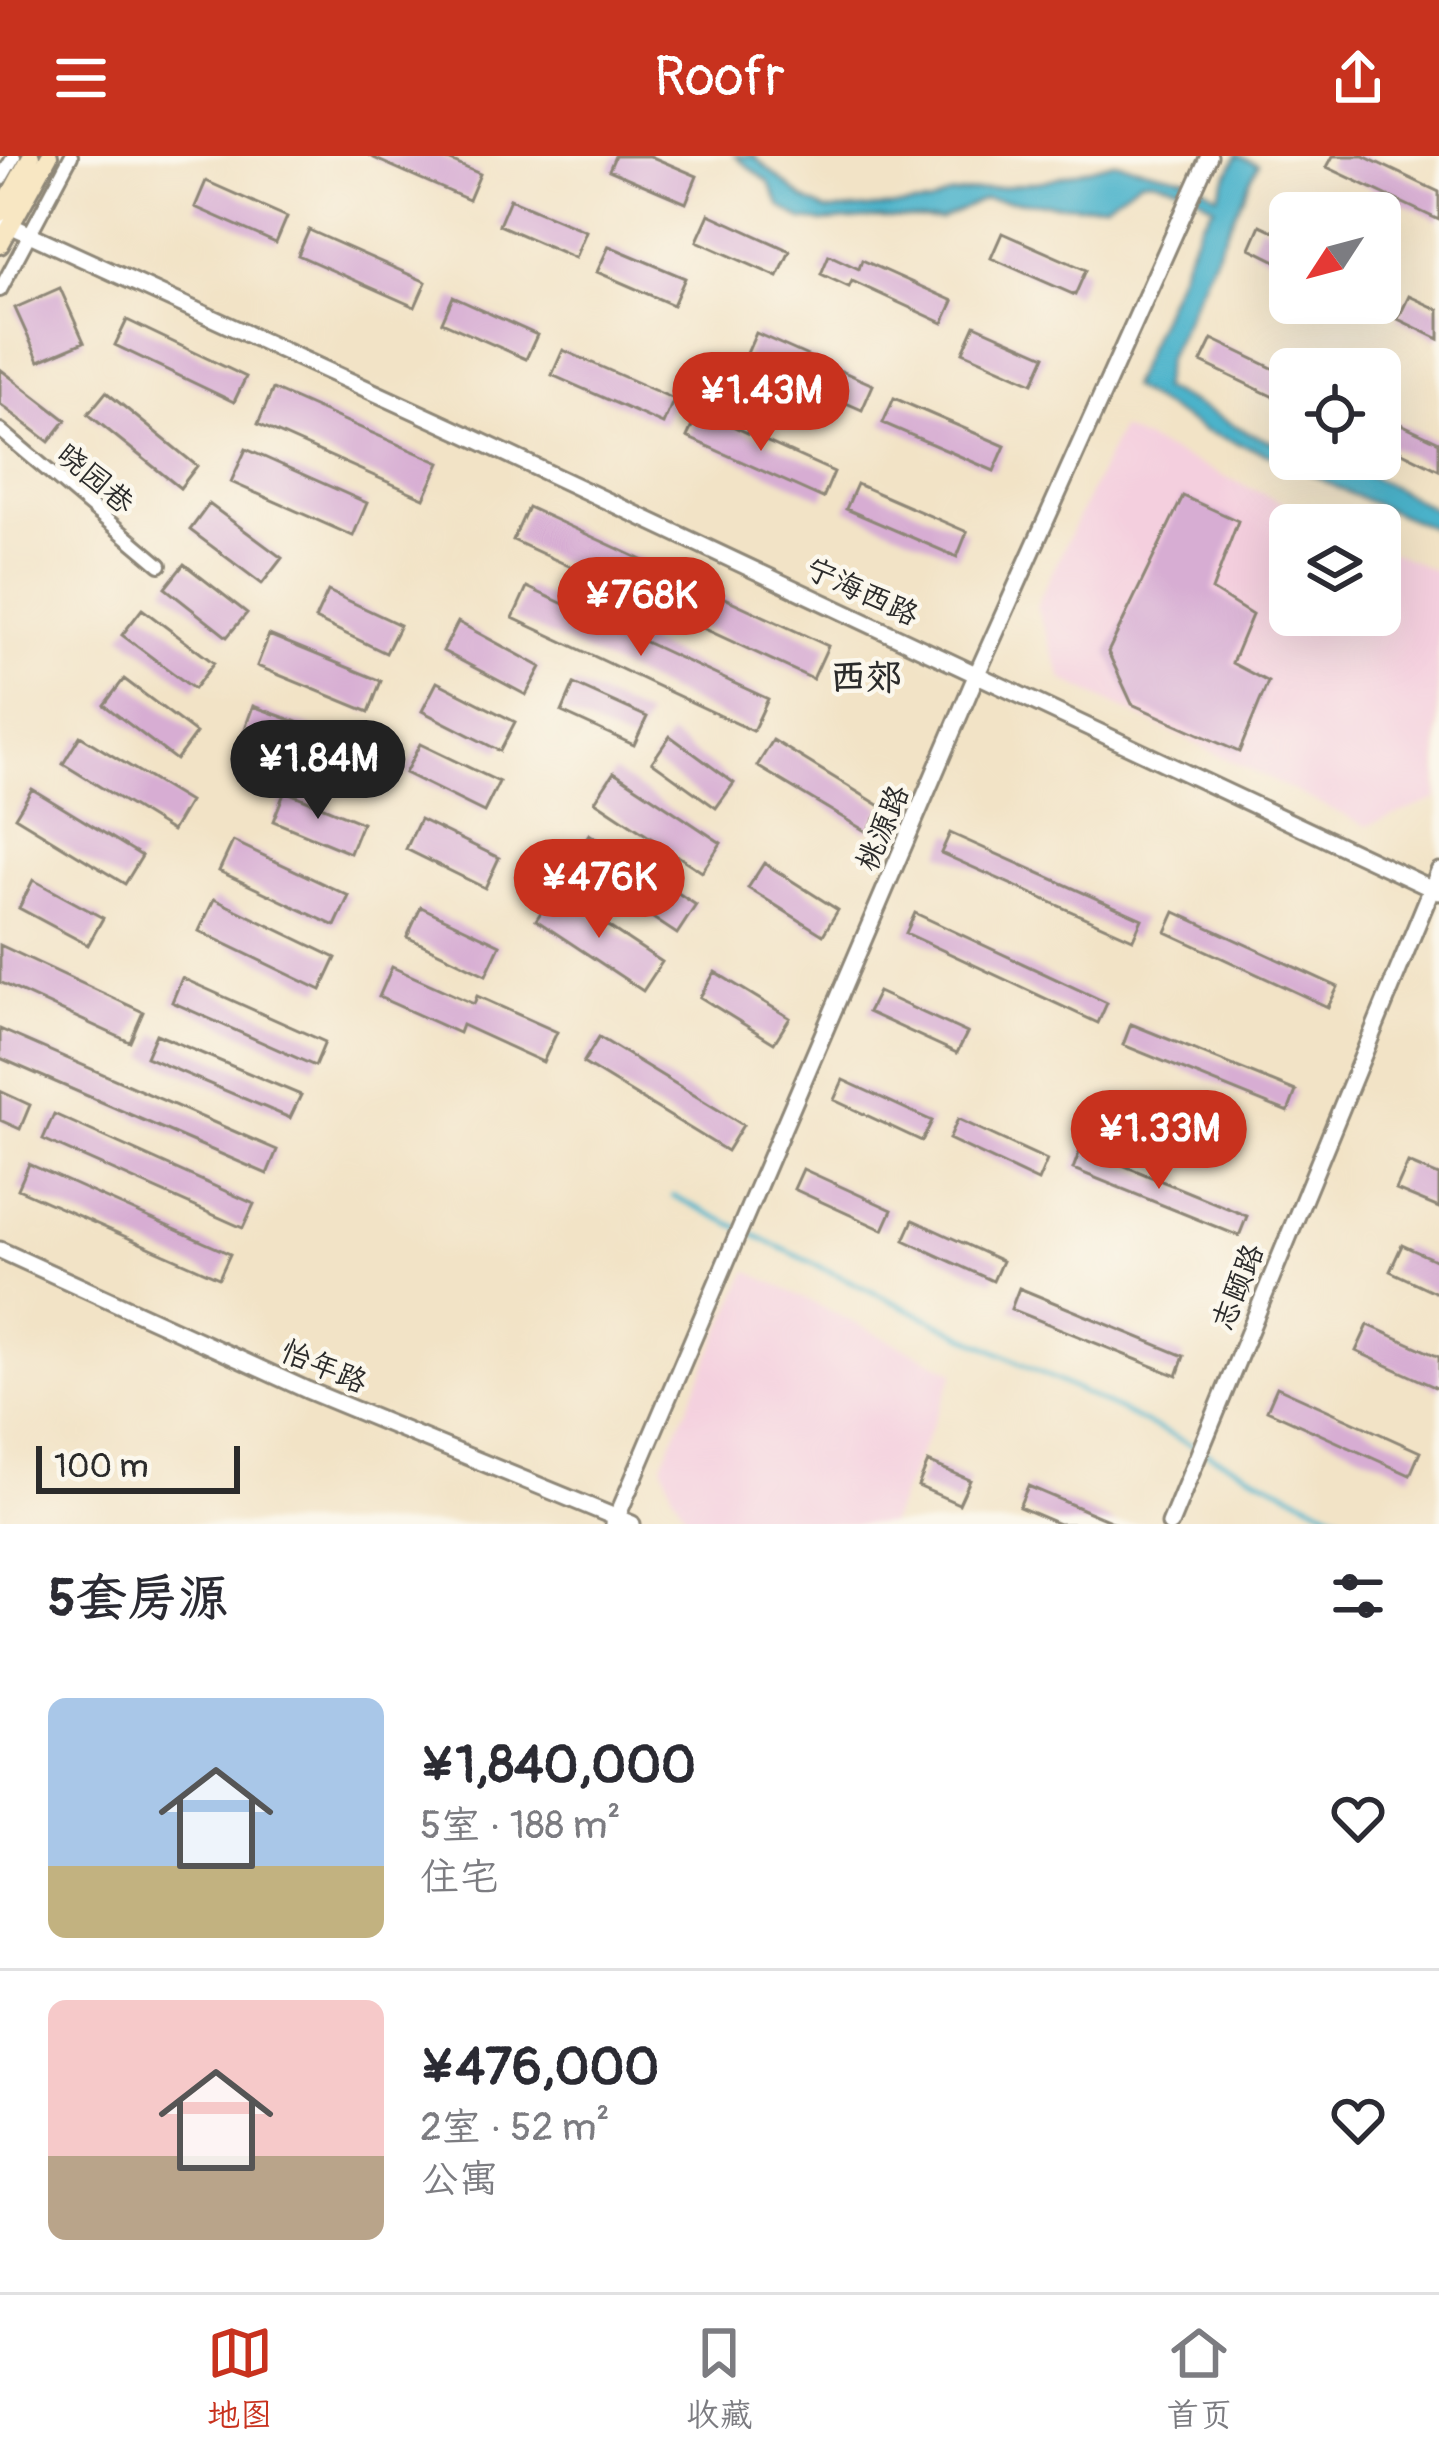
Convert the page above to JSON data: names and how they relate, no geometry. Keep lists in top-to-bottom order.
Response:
{
  "streets": {
    "street": [
      "晓园巷",
      "宁海西路",
      "桃源路",
      "志颐路",
      "怡年路"
    ]
  },
  "crossings": [
    ["宁海西路", "桃源路"],
    ["宁海西路", "志颐路"],
    ["桃源路", "怡年路"]
  ],
  "districts": ["西郊"],
  "scale_bar": "100 m",
  "north": "bottom left",
  "page": {
    "header": "Roofr",
    "price": [
      "¥1.43M",
      "¥768K",
      "¥1.84M",
      "¥476K",
      "¥1.33M"
    ],
    "scale": "100 m",
    "heading": "5套房源",
    "list": [
      {
        "name": "¥1,840,000",
        "note": "5室 · 188 m² · 住宅"
      },
      {
        "name": "¥476,000",
        "note": "2室 · 52 m² · 公寓"
      }
    ],
    "tabs": ["地图", "收藏", "首页"]
  }
}
